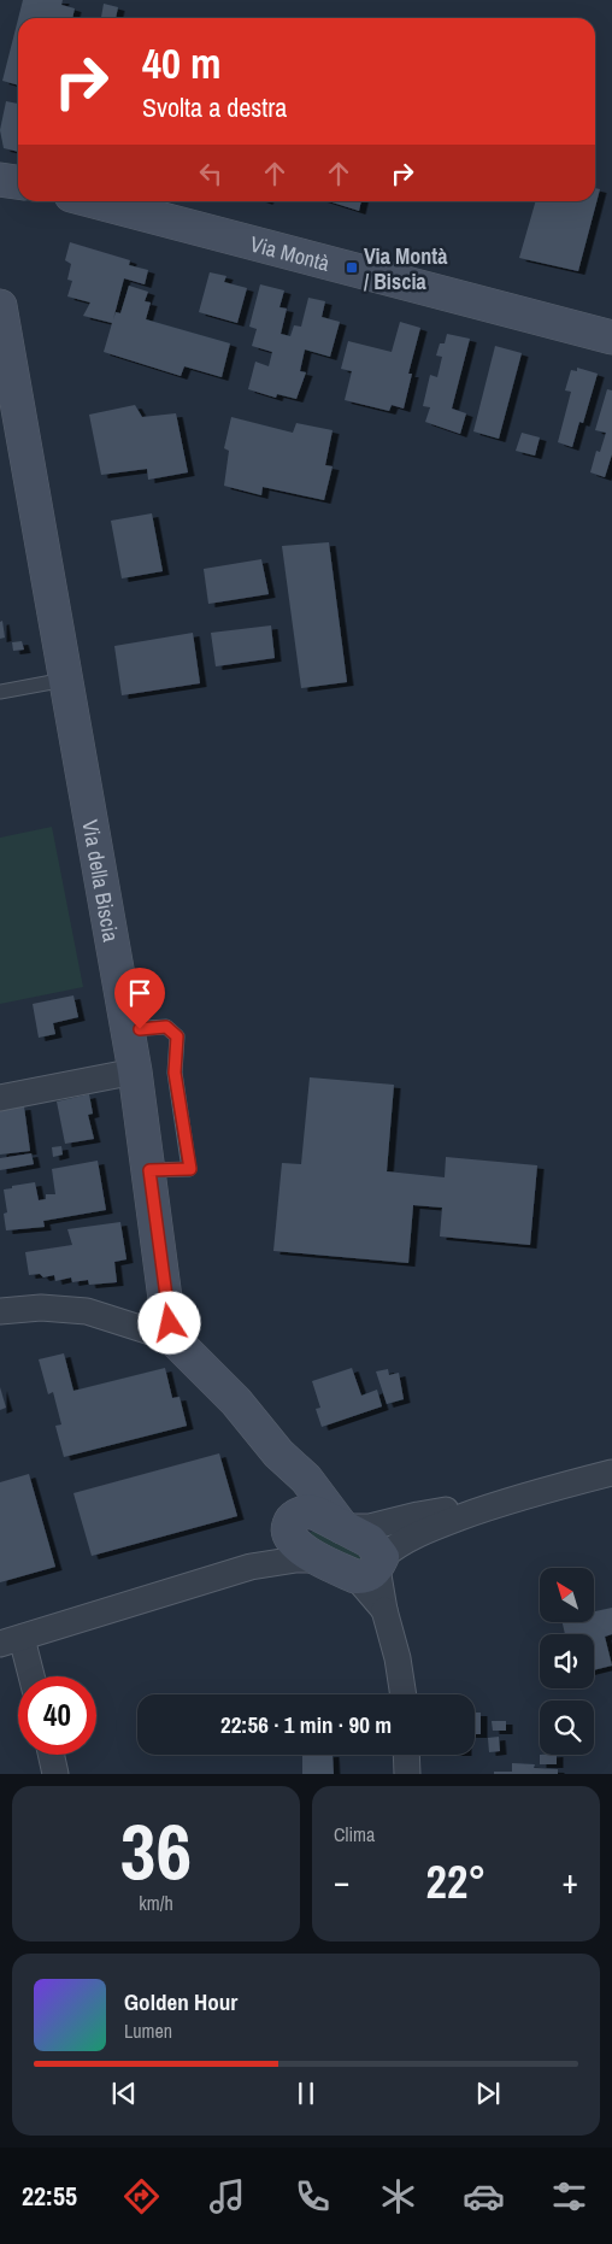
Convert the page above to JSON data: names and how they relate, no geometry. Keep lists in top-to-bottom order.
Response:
{
  "streets": {
    "street": ["Via Montà", "Via della Biscia"]
  },
  "places": {
    "transit": ["Via Montà / Biscia"]
  },
  "north": "top left",
  "page": {
    "turn": ["40 m", "Svolta a destra"],
    "limit": "40",
    "trip": "22:56 · 1 min · 90 m",
    "tile": [
      ["36", "km/h"],
      "Clima"
    ],
    "heat": ["−", "22°", "+"],
    "song": ["Golden Hour", "Lumen"],
    "tabs": "22:55"
  }
}
